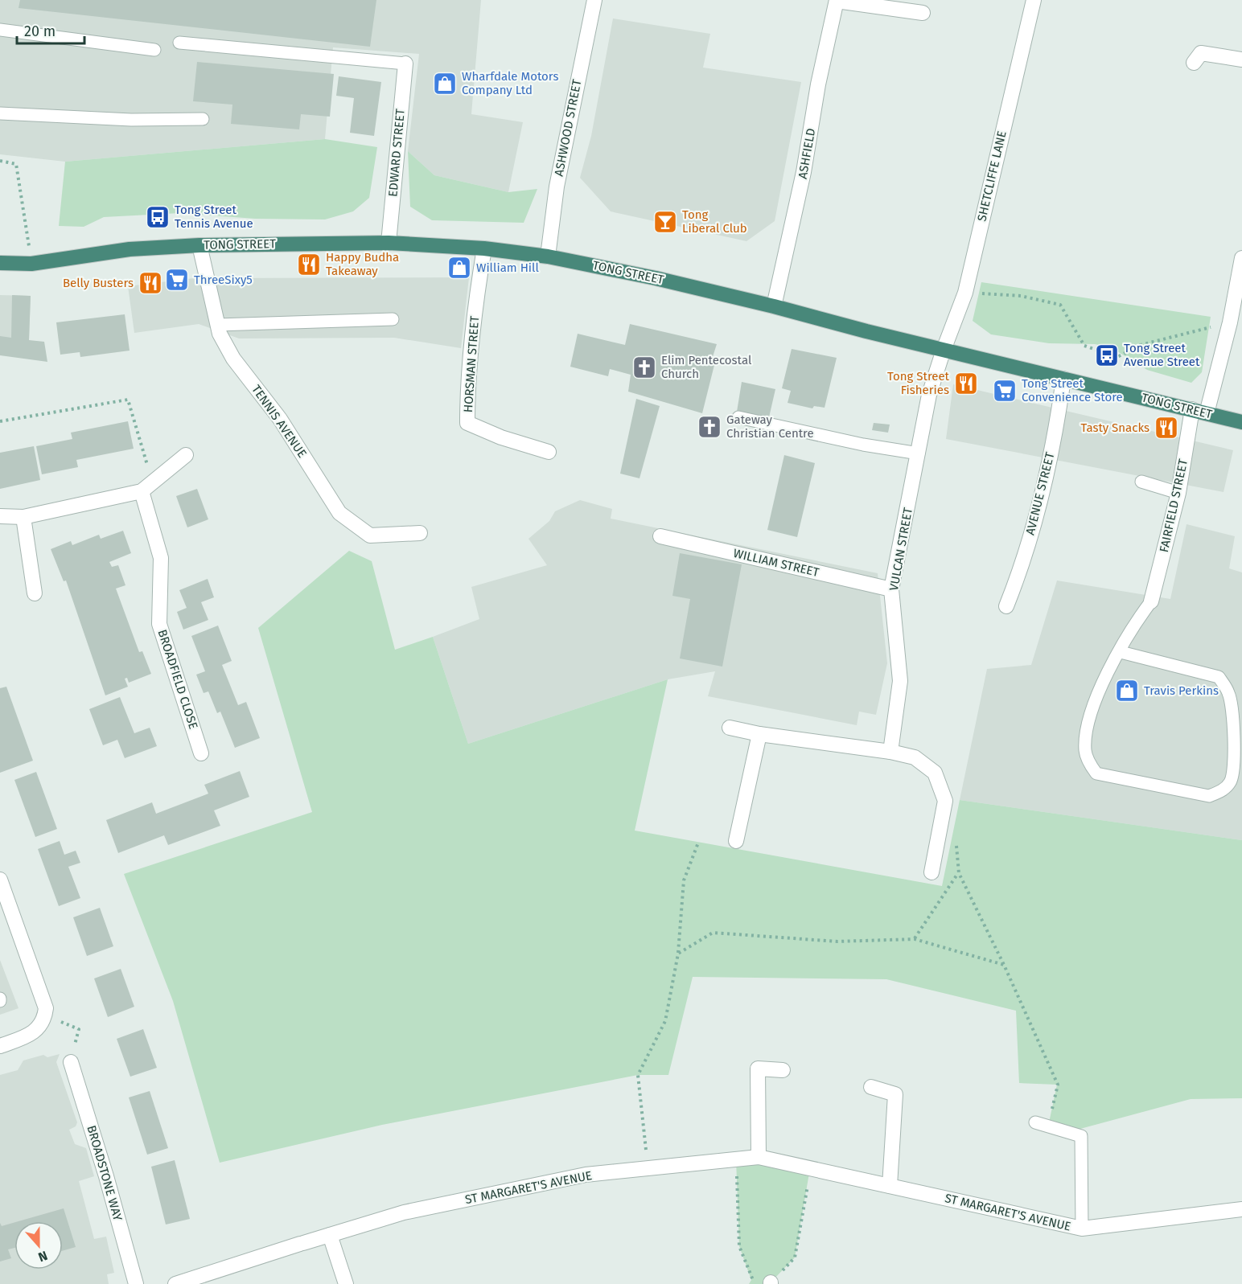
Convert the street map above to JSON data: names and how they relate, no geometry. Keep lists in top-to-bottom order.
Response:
{
  "streets": {
    "highway": ["TONG STREET"],
    "street": [
      "ASHWOOD STREET",
      "EDWARD STREET",
      "ASHFIELD",
      "SHETCLIFFE LANE",
      "HORSMAN STREET",
      "TENNIS AVENUE",
      "AVENUE STREET",
      "FAIRFIELD STREET",
      "VULCAN STREET",
      "WILLIAM STREET",
      "BROADFIELD CLOSE",
      "BROADSTONE WAY",
      "ST MARGARET'S AVENUE"
    ]
  },
  "crossings": [
    ["ASHWOOD STREET", "TONG STREET"],
    ["EDWARD STREET", "TONG STREET"],
    ["ASHFIELD", "TONG STREET"],
    ["SHETCLIFFE LANE", "TONG STREET"],
    ["SHETCLIFFE LANE", "VULCAN STREET"],
    ["TONG STREET", "HORSMAN STREET"],
    ["TONG STREET", "TENNIS AVENUE"],
    ["TONG STREET", "AVENUE STREET"],
    ["TONG STREET", "FAIRFIELD STREET"],
    ["TONG STREET", "VULCAN STREET"],
    ["VULCAN STREET", "WILLIAM STREET"]
  ],
  "places": {
    "shop": ["Wharfdale Motors Company Ltd", "William Hill", "Travis Perkins"],
    "bus stop": ["Tong Street Tennis Avenue", "Tong Street Avenue Street"],
    "bar": ["Tong Liberal Club"],
    "restaurant": [
      "Happy Budha Takeaway",
      "Belly Busters",
      "Tong Street Fisheries",
      "Tasty Snacks"
    ],
    "supermarket": ["ThreeSixy5", "Tong Street Convenience Store"],
    "church": ["Elim Pentecostal Church", "Gateway Christian Centre"]
  },
  "scale_bar": "20 m",
  "north": "bottom"
}
